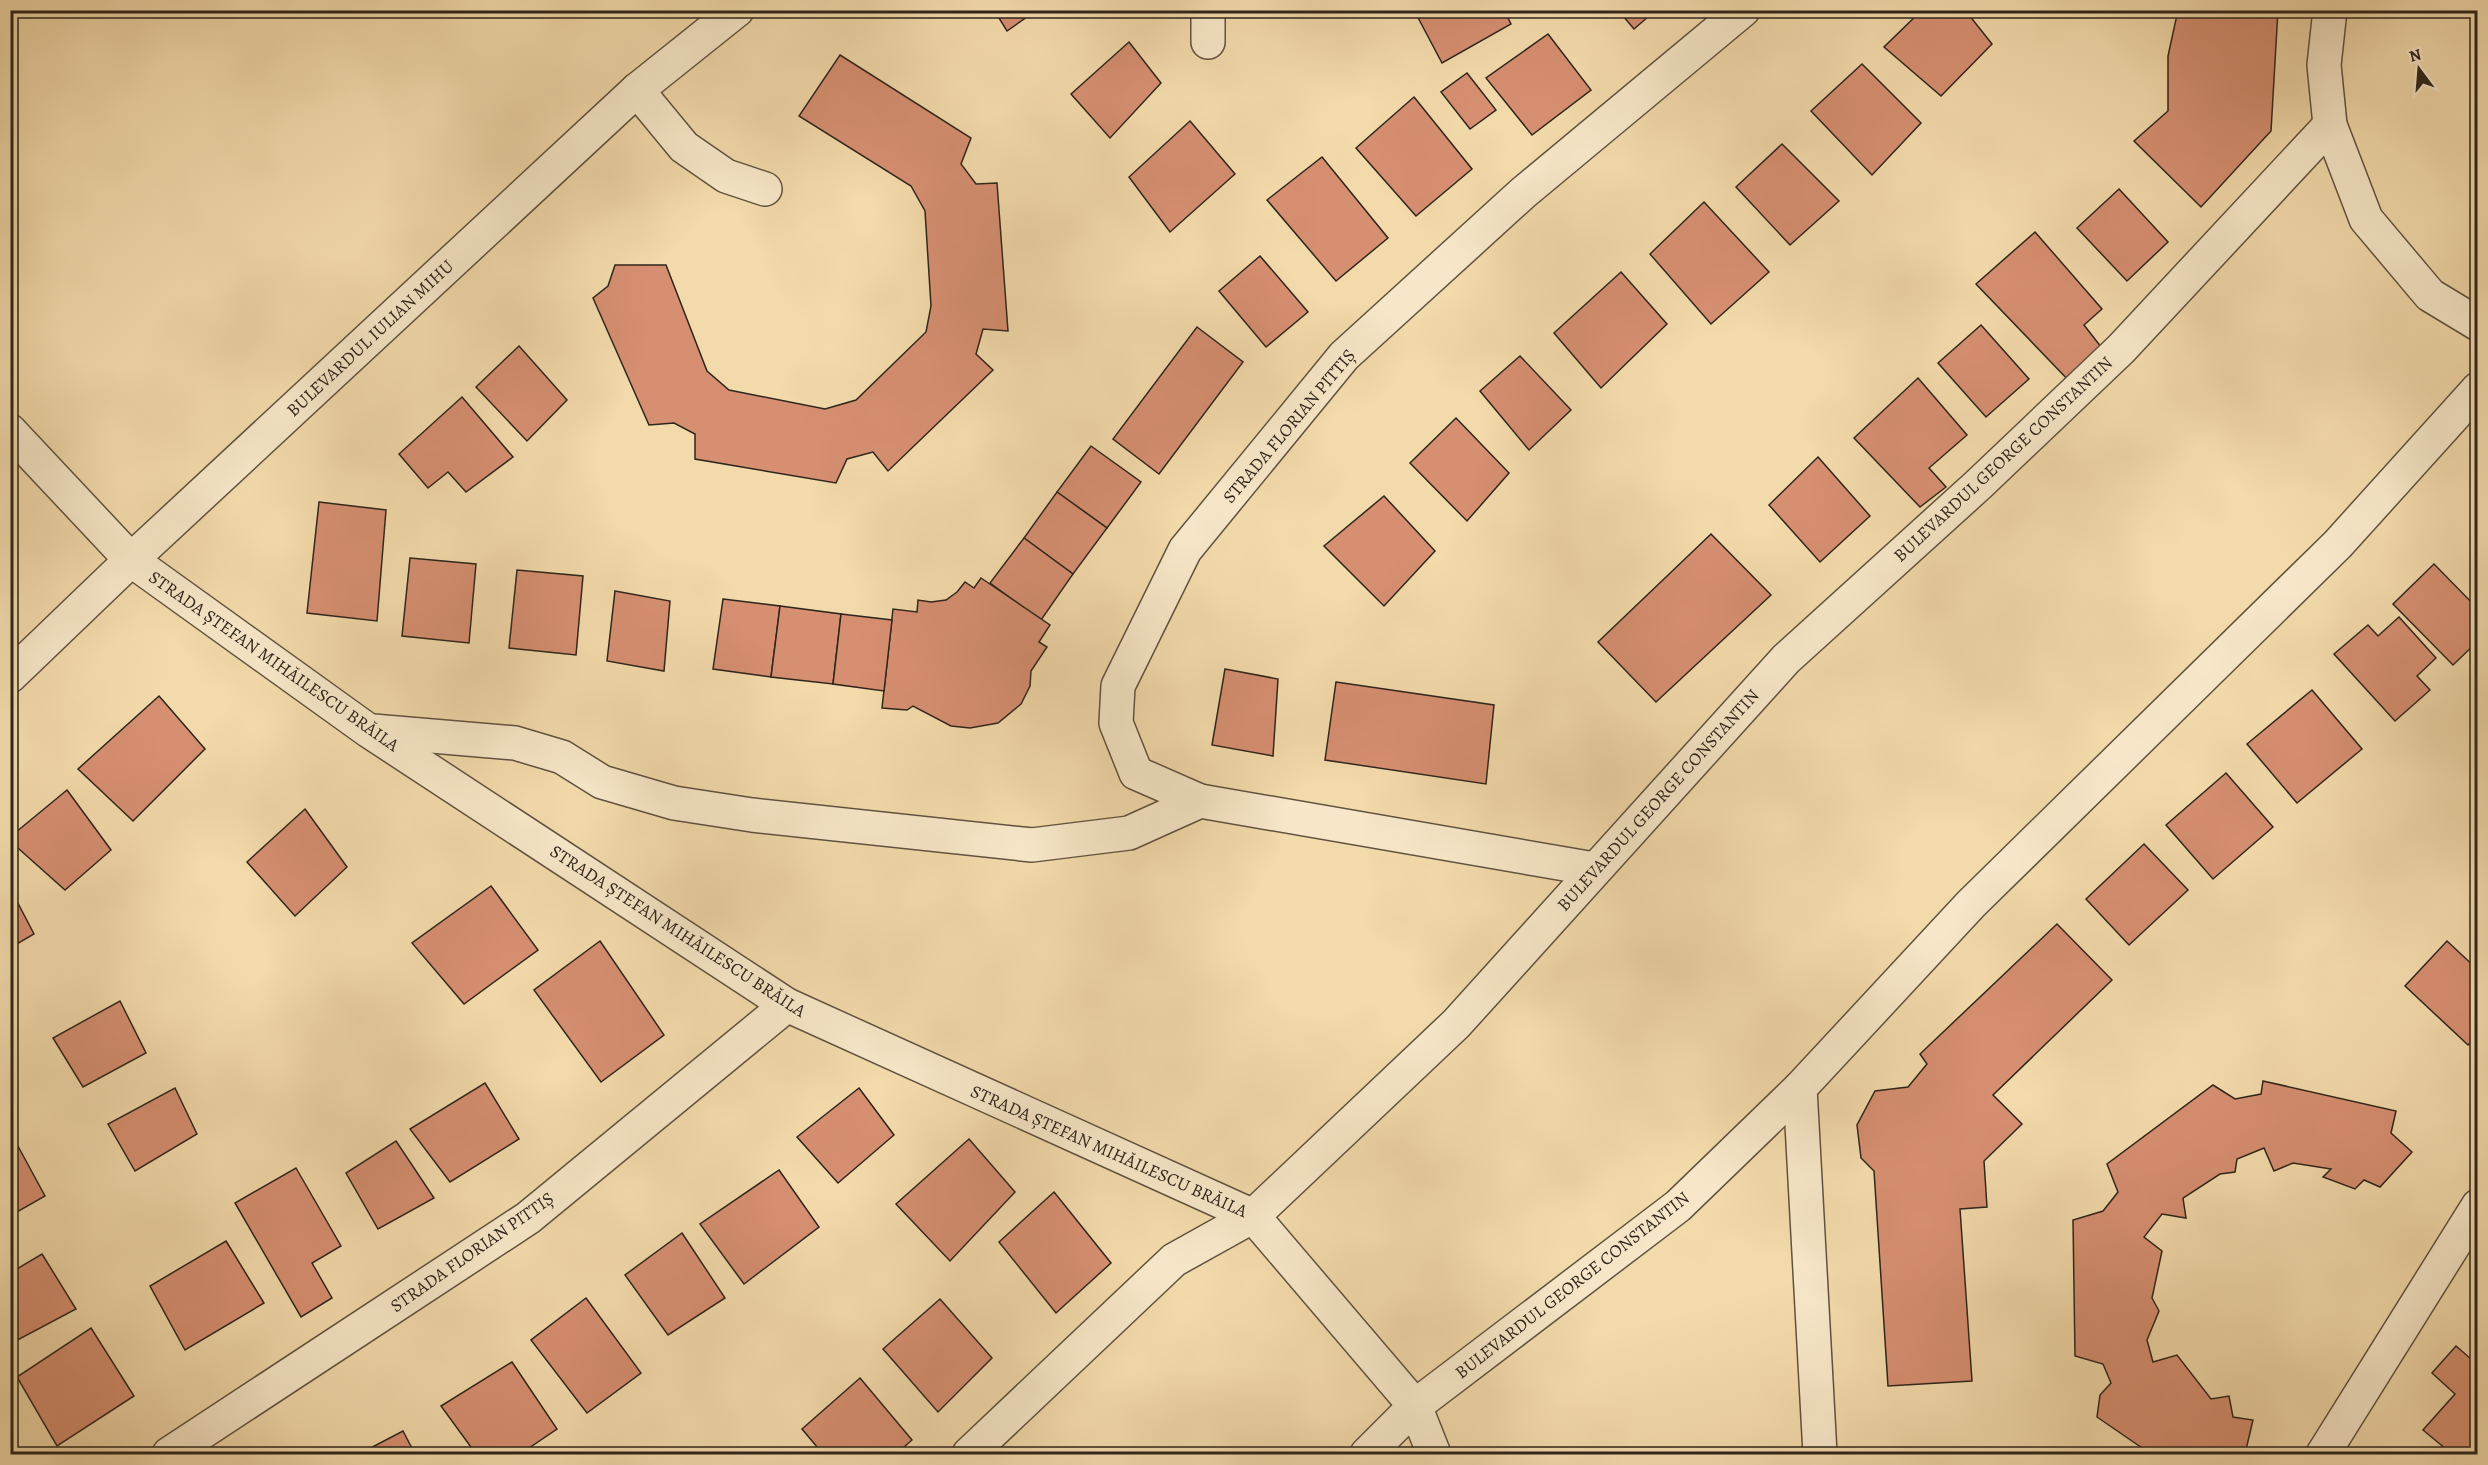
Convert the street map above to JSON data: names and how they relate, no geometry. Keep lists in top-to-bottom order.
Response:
{
  "streets": {
    "street": [
      "BULEVARDUL IULIAN MIHU",
      "STRADA FLORIAN PITTIȘ",
      "BULEVARDUL GEORGE CONSTANTIN",
      "STRADA ȘTEFAN MIHĂILESCU BRĂILA"
    ]
  },
  "crossings": [
    ["BULEVARDUL IULIAN MIHU", "STRADA ȘTEFAN MIHĂILESCU BRĂILA"],
    ["STRADA FLORIAN PITTIȘ", "BULEVARDUL GEORGE CONSTANTIN"],
    ["STRADA FLORIAN PITTIȘ", "STRADA ȘTEFAN MIHĂILESCU BRĂILA"],
    ["BULEVARDUL GEORGE CONSTANTIN", "STRADA ȘTEFAN MIHĂILESCU BRĂILA"]
  ],
  "north": "top"
}
